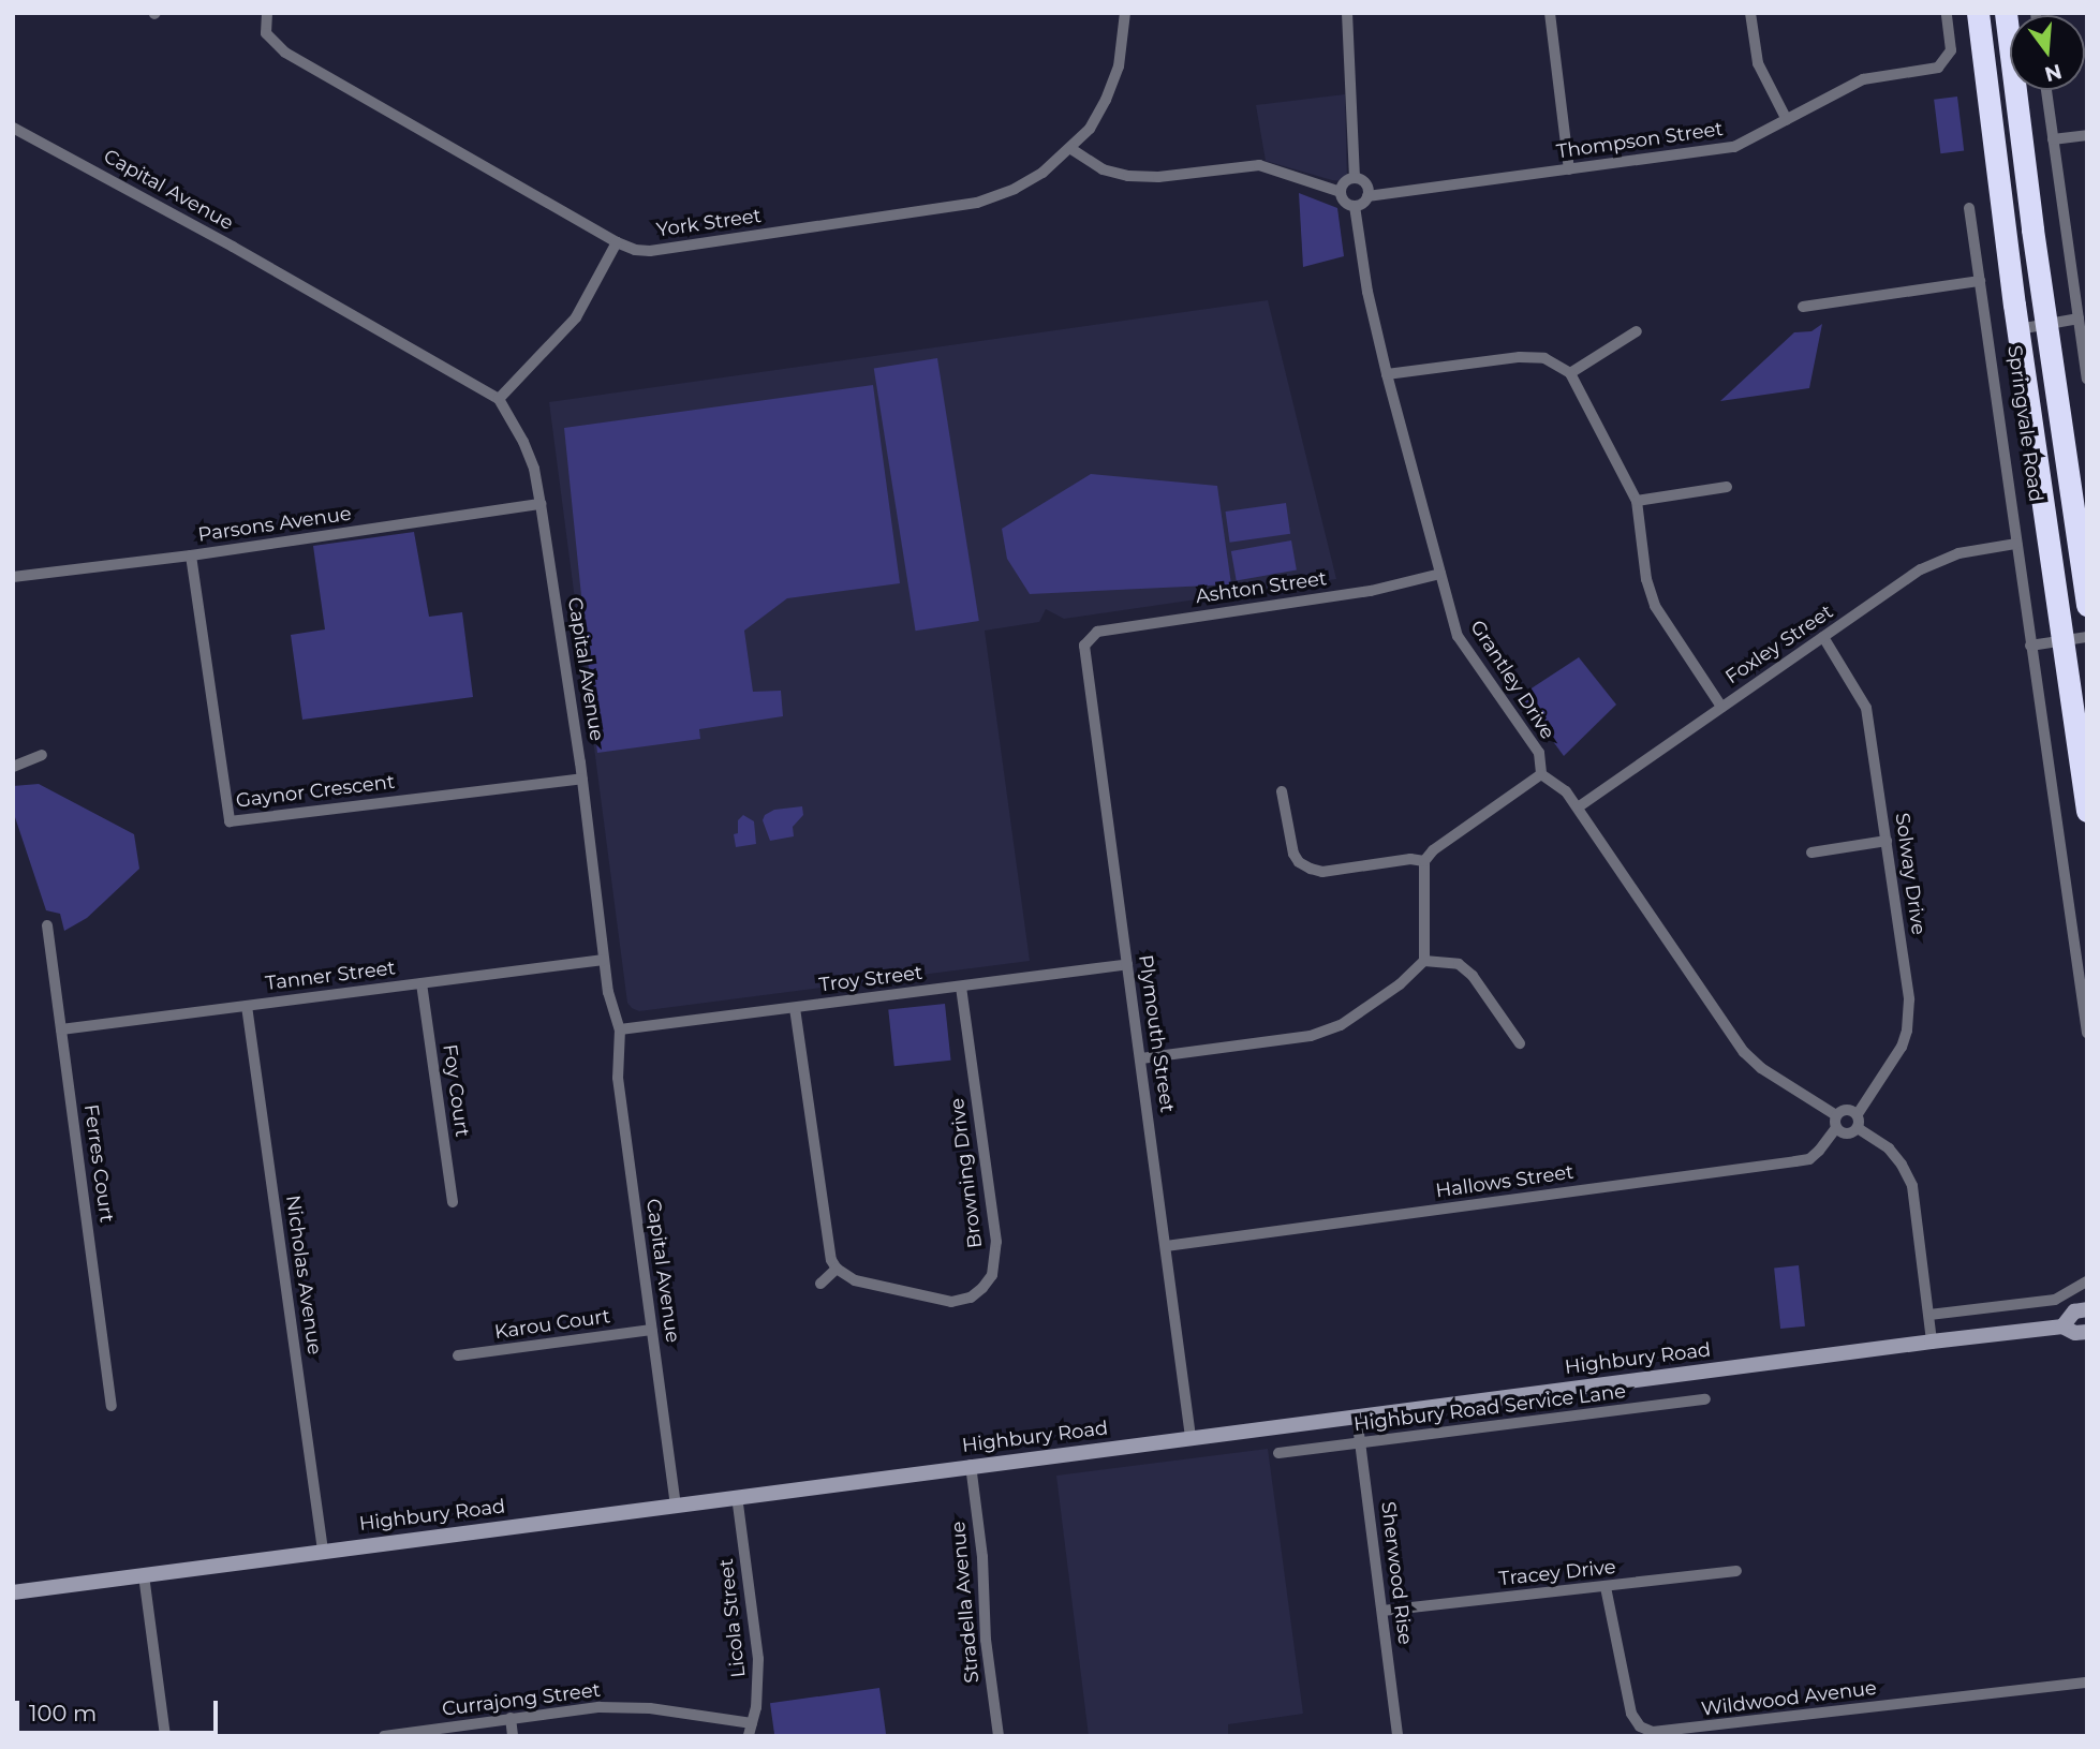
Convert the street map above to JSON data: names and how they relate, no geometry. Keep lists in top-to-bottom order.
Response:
{
  "streets": {
    "highway": ["Springvale Road"],
    "main road": ["Highbury Road"],
    "street": [
      "Thompson Street",
      "Capital Avenue",
      "York Street",
      "Parsons Avenue",
      "Ashton Street",
      "Foxley Street",
      "Grantley Drive",
      "Gaynor Crescent",
      "Solway Drive",
      "Tanner Street",
      "Troy Street",
      "Plymouth Street",
      "Foy Court",
      "Ferres Court",
      "Browning Drive",
      "Hallows Street",
      "Nicholas Avenue",
      "Karou Court",
      "Highbury Road Service Lane",
      "Sherwood Rise",
      "Tracey Drive",
      "Stradella Avenue",
      "Licola Street",
      "Wildwood Avenue",
      "Currajong Street"
    ]
  },
  "crossings": [
    ["Thompson Street", "Grantley Drive"],
    ["Capital Avenue", "Parsons Avenue"],
    ["Capital Avenue", "Gaynor Crescent"],
    ["Capital Avenue", "Tanner Street"],
    ["Capital Avenue", "Troy Street"],
    ["Capital Avenue", "Karou Court"],
    ["Capital Avenue", "Highbury Road"],
    ["Springvale Road", "Foxley Street"],
    ["Parsons Avenue", "Gaynor Crescent"],
    ["Ashton Street", "Grantley Drive"],
    ["Ashton Street", "Plymouth Street"],
    ["Foxley Street", "Solway Drive"],
    ["Solway Drive", "Hallows Street"],
    ["Tanner Street", "Foy Court"],
    ["Tanner Street", "Ferres Court"],
    ["Tanner Street", "Nicholas Avenue"],
    ["Troy Street", "Plymouth Street"],
    ["Troy Street", "Browning Drive"],
    ["Plymouth Street", "Hallows Street"],
    ["Plymouth Street", "Highbury Road"],
    ["Nicholas Avenue", "Highbury Road"],
    ["Highbury Road", "Sherwood Rise"],
    ["Highbury Road", "Stradella Avenue"],
    ["Highbury Road", "Licola Street"],
    ["Highbury Road Service Lane", "Sherwood Rise"],
    ["Sherwood Rise", "Tracey Drive"],
    ["Tracey Drive", "Wildwood Avenue"],
    ["Licola Street", "Currajong Street"]
  ],
  "scale_bar": "100 m",
  "north": "bottom"
}
